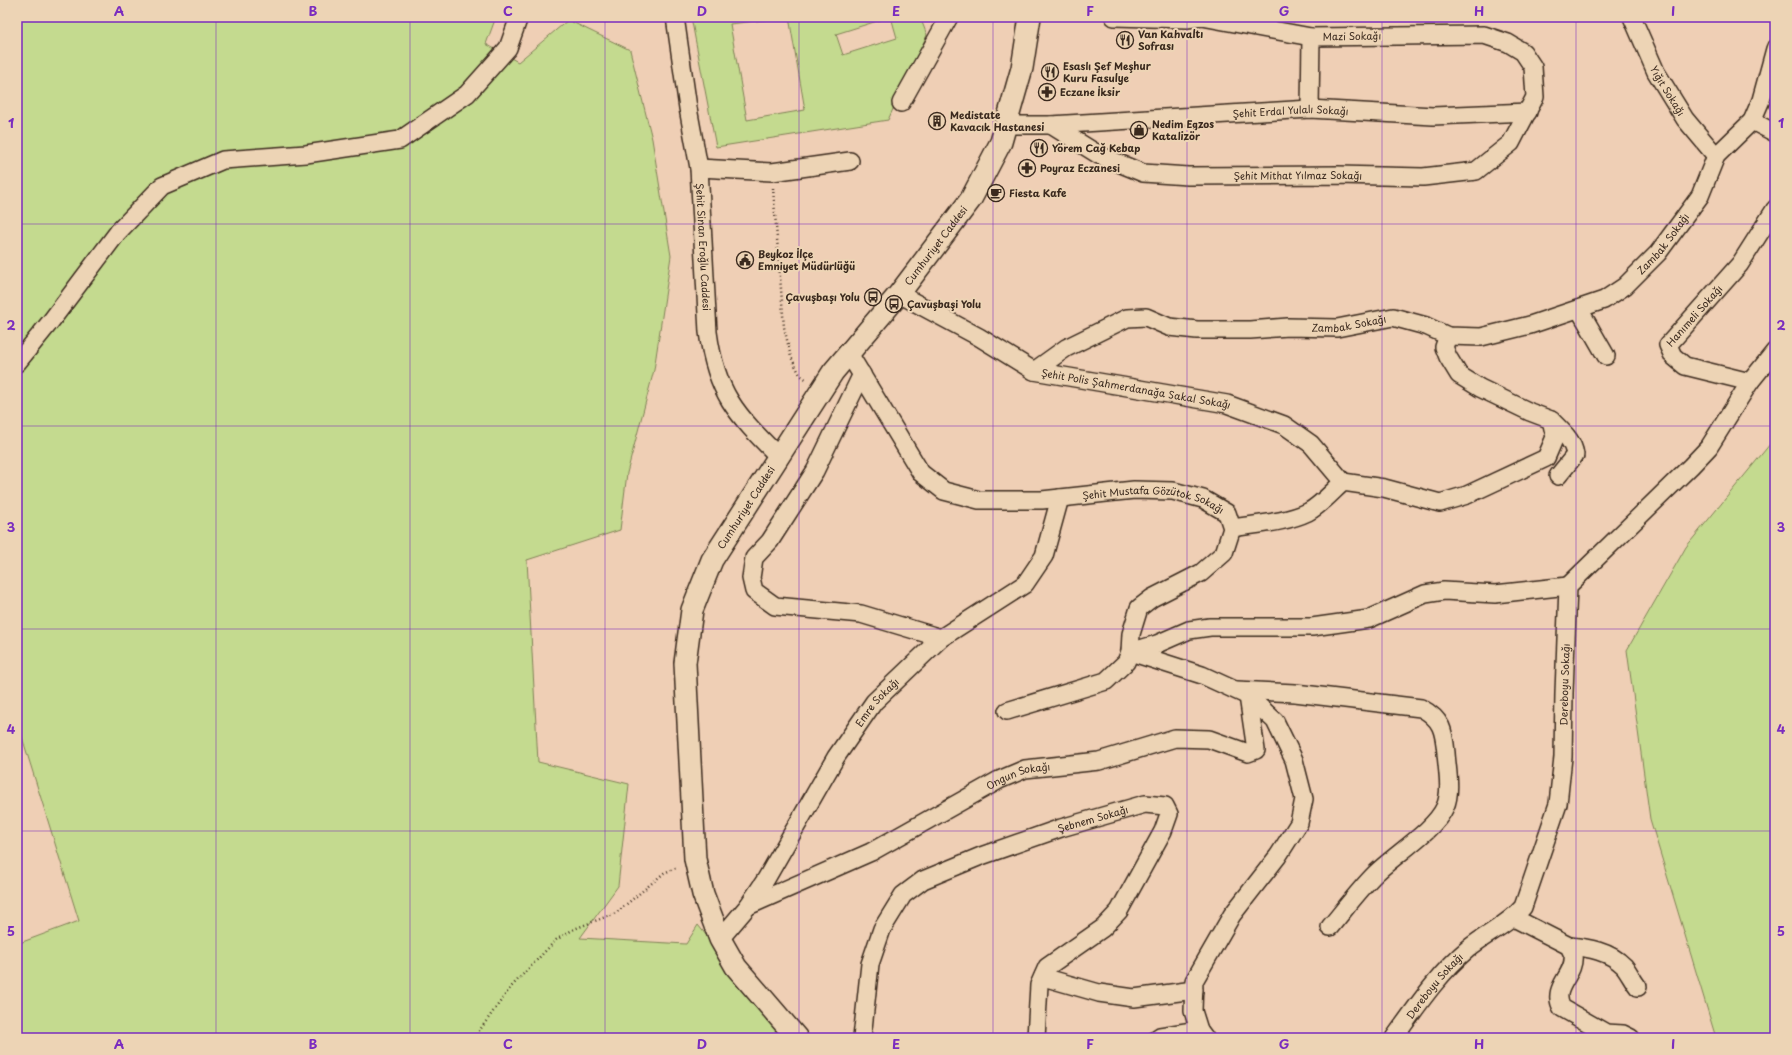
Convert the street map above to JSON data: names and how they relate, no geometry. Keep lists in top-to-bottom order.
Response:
{
  "streets": {
    "main road": ["Cumhuriyet Caddesi"],
    "street": [
      "Mazi Sokağı",
      "Yığıt Sokağı",
      "Şehit Erdal Yulalı Sokağı",
      "Şehit Mithat Yılmaz Sokağı",
      "Zambak Sokağı",
      "Şehit Sinan Eroğlu Caddesi",
      "Hanımeli Sokağı",
      "Şehit Polis Şahmerdanağa Sakal Sokağı",
      "Şehit Mustafa Gözütok Sokağı",
      "Dereboyu Sokağı",
      "Emre Sokağı",
      "Ongun Sokağı",
      "Şebnem Sokağı"
    ]
  },
  "crossings": [
    ["Mazi Sokağı", "Şehit Erdal Yulalı Sokağı"],
    ["Mazi Sokağı", "Şehit Mithat Yılmaz Sokağı"],
    ["Yığıt Sokağı", "Zambak Sokağı"],
    ["Şehit Erdal Yulalı Sokağı", "Şehit Mithat Yılmaz Sokağı"],
    ["Şehit Erdal Yulalı Sokağı", "Cumhuriyet Caddesi"],
    ["Zambak Sokağı", "Şehit Polis Şahmerdanağa Sakal Sokağı"],
    ["Cumhuriyet Caddesi", "Şehit Sinan Eroğlu Caddesi"],
    ["Cumhuriyet Caddesi", "Şehit Polis Şahmerdanağa Sakal Sokağı"],
    ["Cumhuriyet Caddesi", "Şehit Mustafa Gözütok Sokağı"],
    ["Cumhuriyet Caddesi", "Emre Sokağı"],
    ["Şehit Mustafa Gözütok Sokağı", "Emre Sokağı"],
    ["Emre Sokağı", "Ongun Sokağı"]
  ],
  "places": {
    "restaurant": ["Van Kahvaltı Sofrası", "Esaslı Şef Meşhur Kuru Fasulye", "Yörem Cağ Kebap"],
    "pharmacy": ["Eczane İksir", "Poyraz Eczanesi"],
    "building": ["Medistate Kavacık Hastanesi"],
    "shop": ["Nedim Egzos Katalizör"],
    "cafe": ["Fiesta Kafe"],
    "public building": ["Beykoz İlçe Emniyet Müdürlüğü"],
    "bus stop": ["Çavuşbaşı Yolu", "Çavuşbaşi Yolu"]
  },
  "grid": {
    "columns": [
      "A",
      "B",
      "C",
      "D",
      "E",
      "F",
      "G",
      "H",
      "I"
    ],
    "rows": [
      "1",
      "2",
      "3",
      "4",
      "5"
    ]
  }
}
